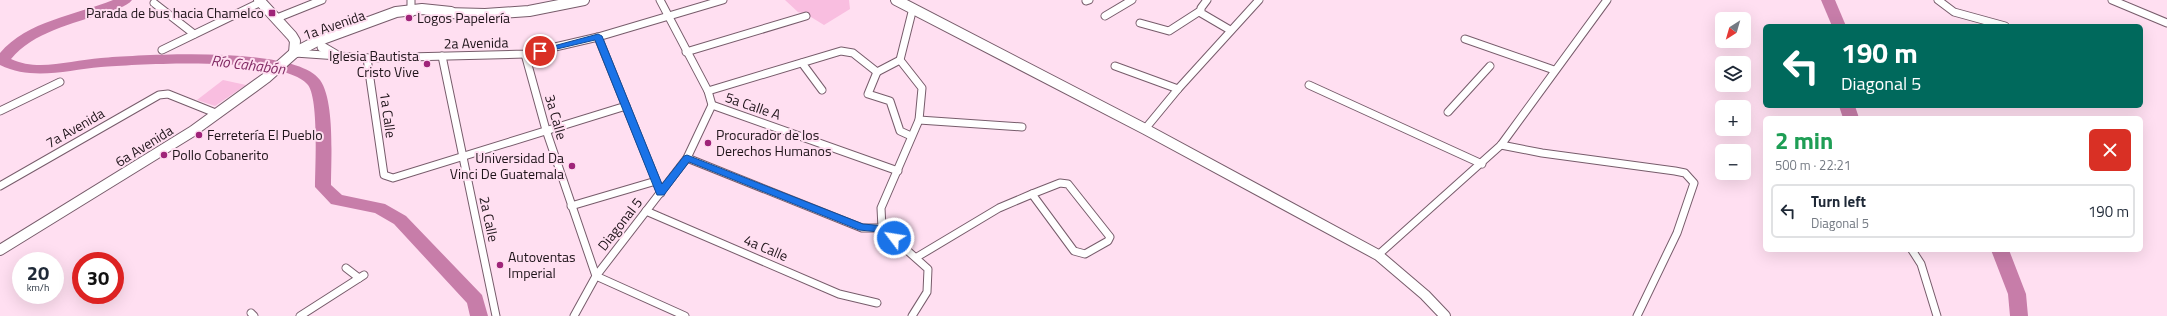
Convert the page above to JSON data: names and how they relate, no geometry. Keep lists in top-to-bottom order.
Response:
{
  "streets": {
    "main road": ["1a Avenida", "6a Avenida"],
    "street": [
      "2a Avenida",
      "5a Calle A",
      "1a Calle",
      "3a Calle",
      "7a Avenida",
      "2a Calle",
      "Diagonal 5",
      "4a Calle"
    ]
  },
  "crossings": [
    ["1a Avenida", "2a Avenida"],
    ["1a Avenida", "6a Avenida"],
    ["2a Avenida", "1a Calle"],
    ["2a Avenida", "3a Calle"],
    ["2a Avenida", "6a Avenida"],
    ["2a Avenida", "2a Calle"],
    ["5a Calle A", "Diagonal 5"],
    ["1a Calle", "2a Calle"],
    ["3a Calle", "Diagonal 5"],
    ["7a Avenida", "6a Avenida"],
    ["Diagonal 5", "4a Calle"]
  ],
  "water": ["Río Cahabón"],
  "places": {
    "transit": ["Parada de bus hacia Chamelco"],
    "other": [
      "Logos Papelería",
      "Iglesia Bautista Cristo Vive",
      "Ferretería El Pueblo",
      "Procurador de los Derechos Humanos",
      "Pollo Cobanerito",
      "Universidad Da Vinci De Guatemala",
      "Autoventas Imperial"
    ]
  },
  "north": "bottom left",
  "page": {
    "map_buttons": ["+", "−"],
    "turn": ["190 m", "Diagonal 5"],
    "heading": ["2 min", "500 m · 22:21"],
    "list": [
      {
        "name": "Turn left",
        "note": "Diagonal 5",
        "value": "190 m"
      }
    ],
    "speed": "20 km/h",
    "limit": "30"
  }
}
